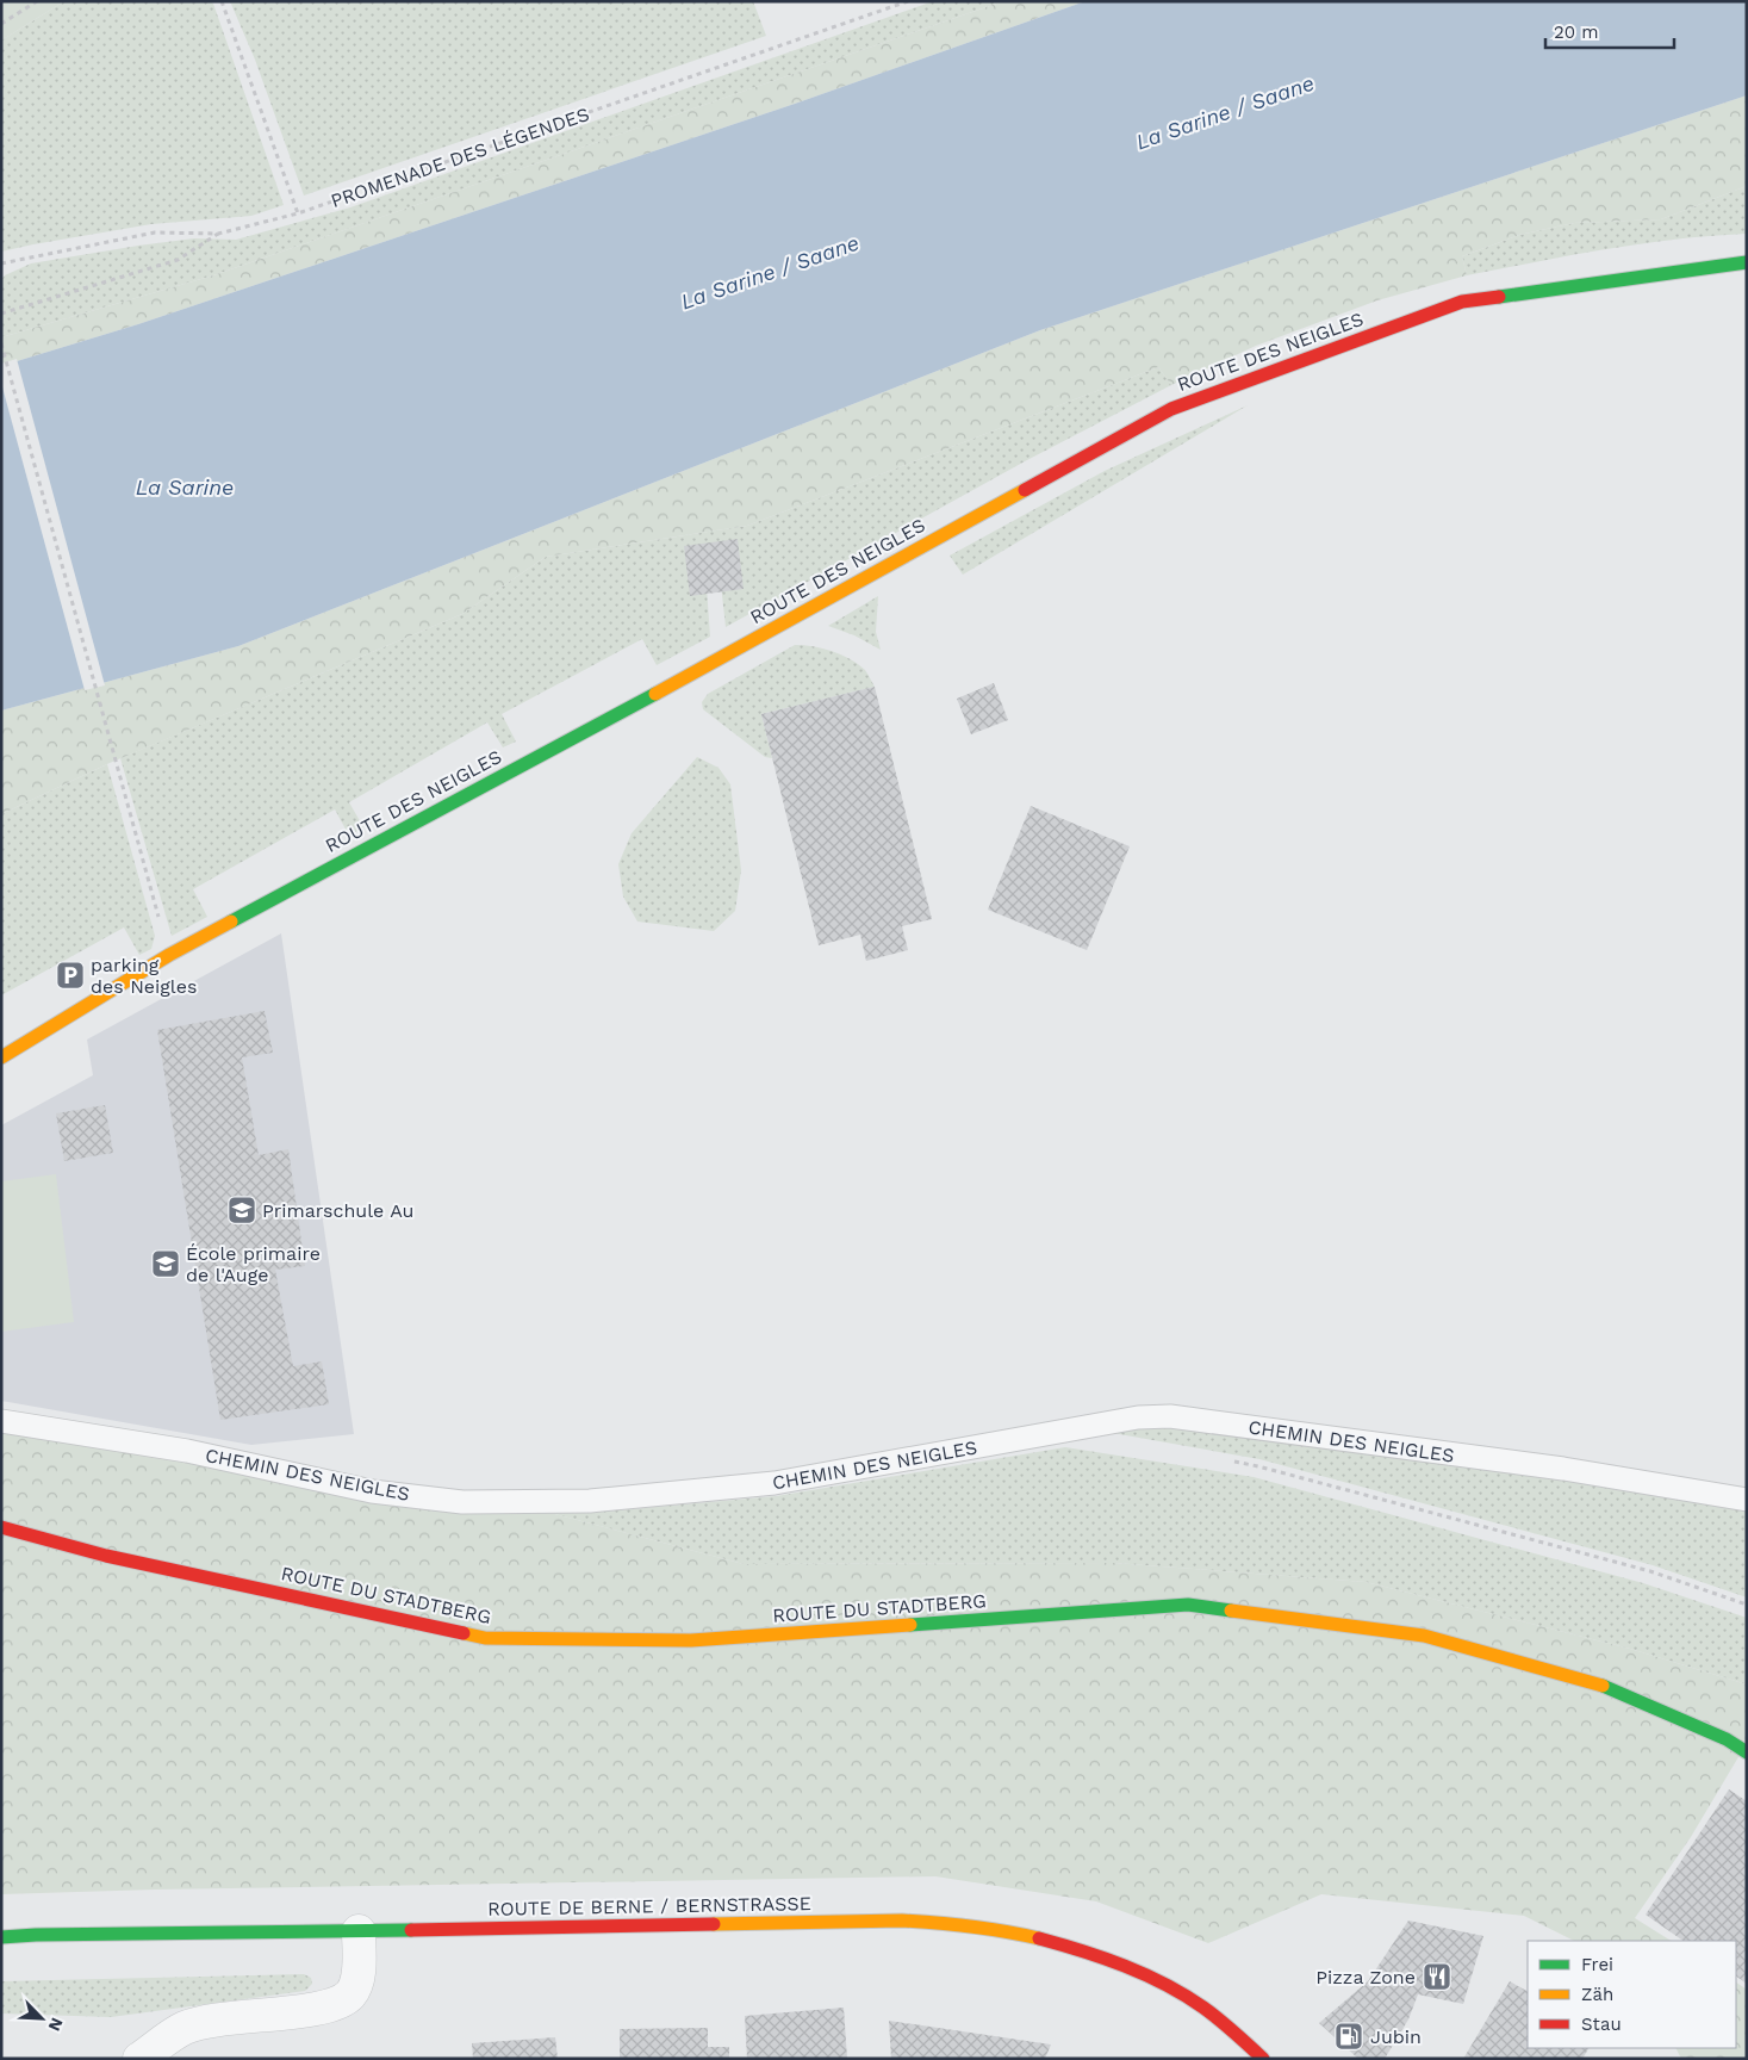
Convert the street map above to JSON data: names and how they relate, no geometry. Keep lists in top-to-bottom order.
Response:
{
  "streets": {
    "street": ["ROUTE DES NEIGLES", "ROUTE DU STADTBERG", "ROUTE DE BERNE / BERNSTRASSE"],
    "lane": ["CHEMIN DES NEIGLES"],
    "path": ["PROMENADE DES LÉGENDES"]
  },
  "water": ["La Sarine / Saane", "La Sarine"],
  "places": {
    "parking": ["parking des Neigles"],
    "school or university": ["Primarschule Au", "École primaire de l'Auge"],
    "restaurant": ["Pizza Zone"],
    "fuel station": ["Jubin"]
  },
  "legend": ["Frei", "Zäh", "Stau"],
  "scale_bar": "20 m",
  "north": "bottom right"
}
